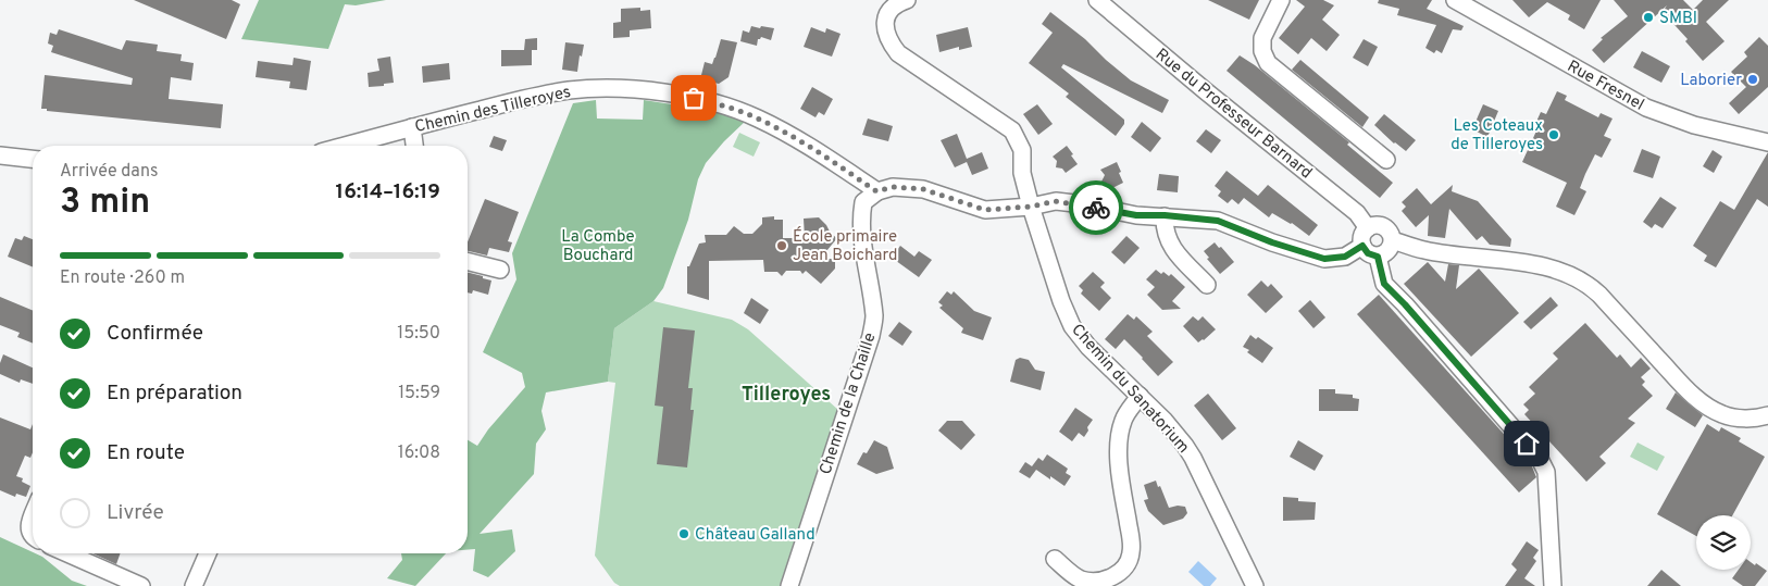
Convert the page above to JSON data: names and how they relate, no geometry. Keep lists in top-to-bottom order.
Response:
{
  "streets": {
    "street": [
      "Rue Fresnel",
      "Chemin des Tilleroyes",
      "Rue du Professeur Barnard",
      "Chemin du Sanatorium",
      "Chemin de la Chaille"
    ]
  },
  "crossings": [
    ["Chemin des Tilleroyes", "Chemin de la Chaille"]
  ],
  "districts": ["Tilleroyes"],
  "parks": ["La Combe Bouchard"],
  "places": [
    "SMBI",
    "Laborier",
    "Les Coteaux de Tilleroyes",
    "École primaire Jean Boichard",
    "Château Galland"
  ],
  "page": {
    "heading": ["3 min", "Arrivée dans", "16:14–16:19"],
    "bar": "En route · 260 m",
    "list": [
      ["Confirmée", "15:50"],
      ["En préparation", "15:59"],
      ["En route", "16:08"],
      "Livrée"
    ]
  }
}
